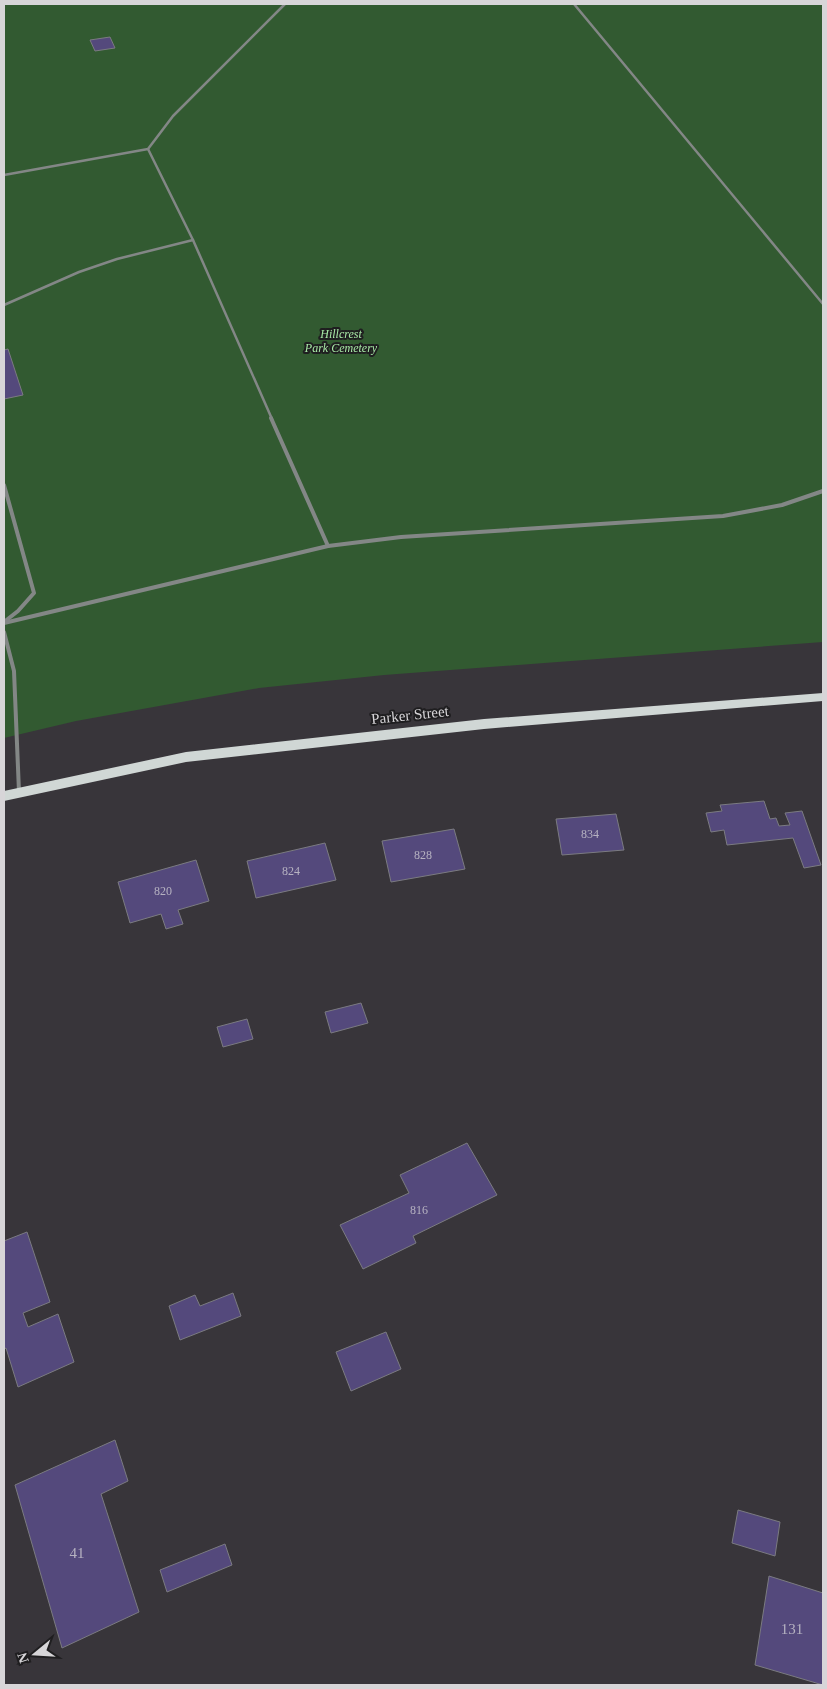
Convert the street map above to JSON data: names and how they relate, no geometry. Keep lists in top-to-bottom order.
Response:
{
  "streets": {
    "main road": ["Parker Street"]
  },
  "parks": ["Hillcrest Park Cemetery"],
  "house_numbers": [
    "834",
    "828",
    "824",
    "820",
    "816",
    "41",
    "131"
  ],
  "north": "left"
}
